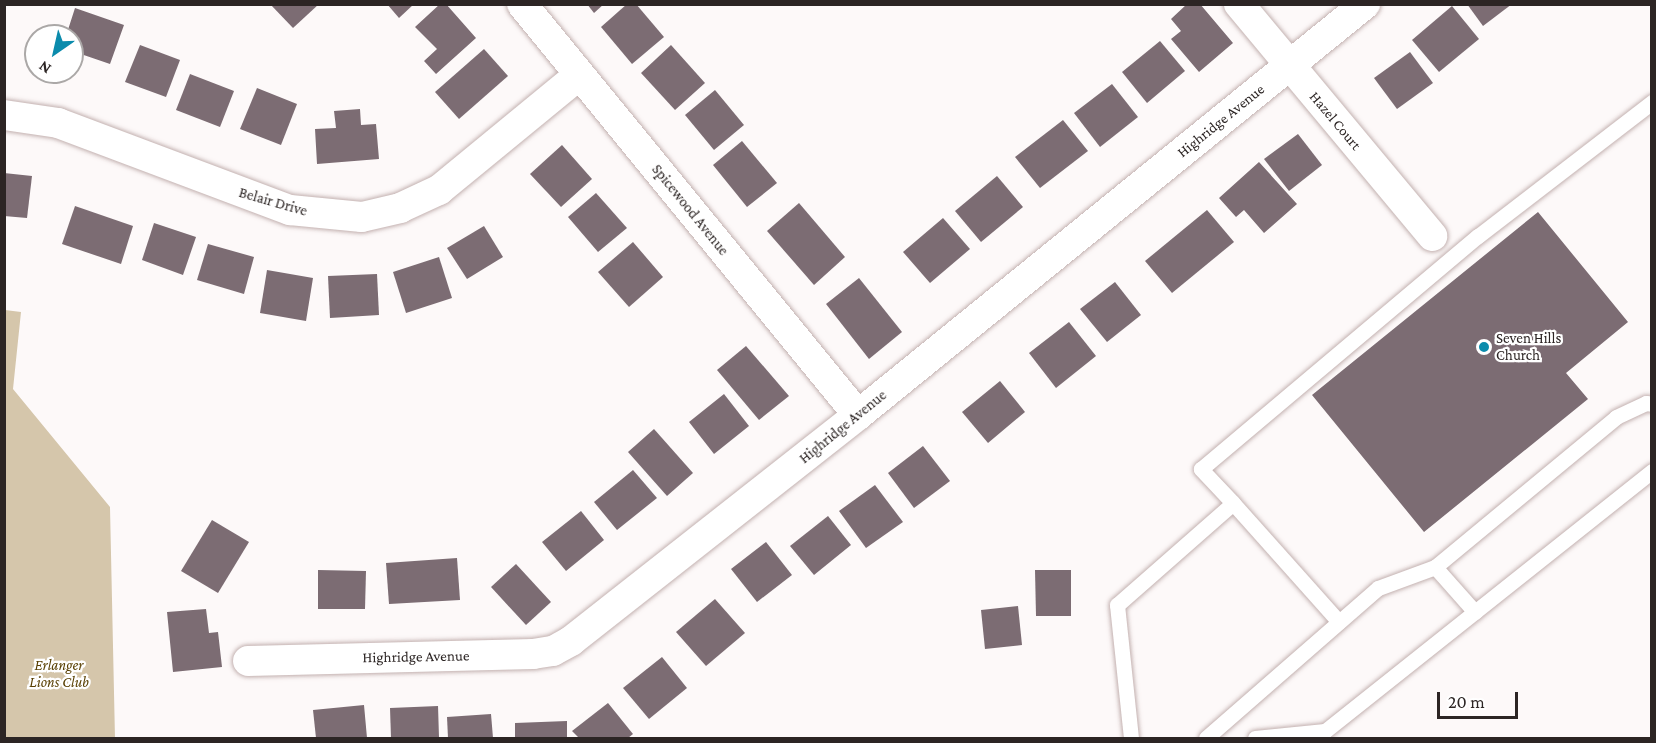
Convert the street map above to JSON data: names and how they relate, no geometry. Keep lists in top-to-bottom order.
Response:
{
  "streets": {
    "street": [
      "Highridge Avenue",
      "Hazel Court",
      "Belair Drive",
      "Spicewood Avenue"
    ]
  },
  "crossings": [
    ["Highridge Avenue", "Hazel Court"],
    ["Highridge Avenue", "Spicewood Avenue"],
    ["Belair Drive", "Spicewood Avenue"]
  ],
  "parks": ["Erlanger Lions Club"],
  "places": ["Seven Hills Church"],
  "scale_bar": "20 m",
  "north": "bottom left"
}
